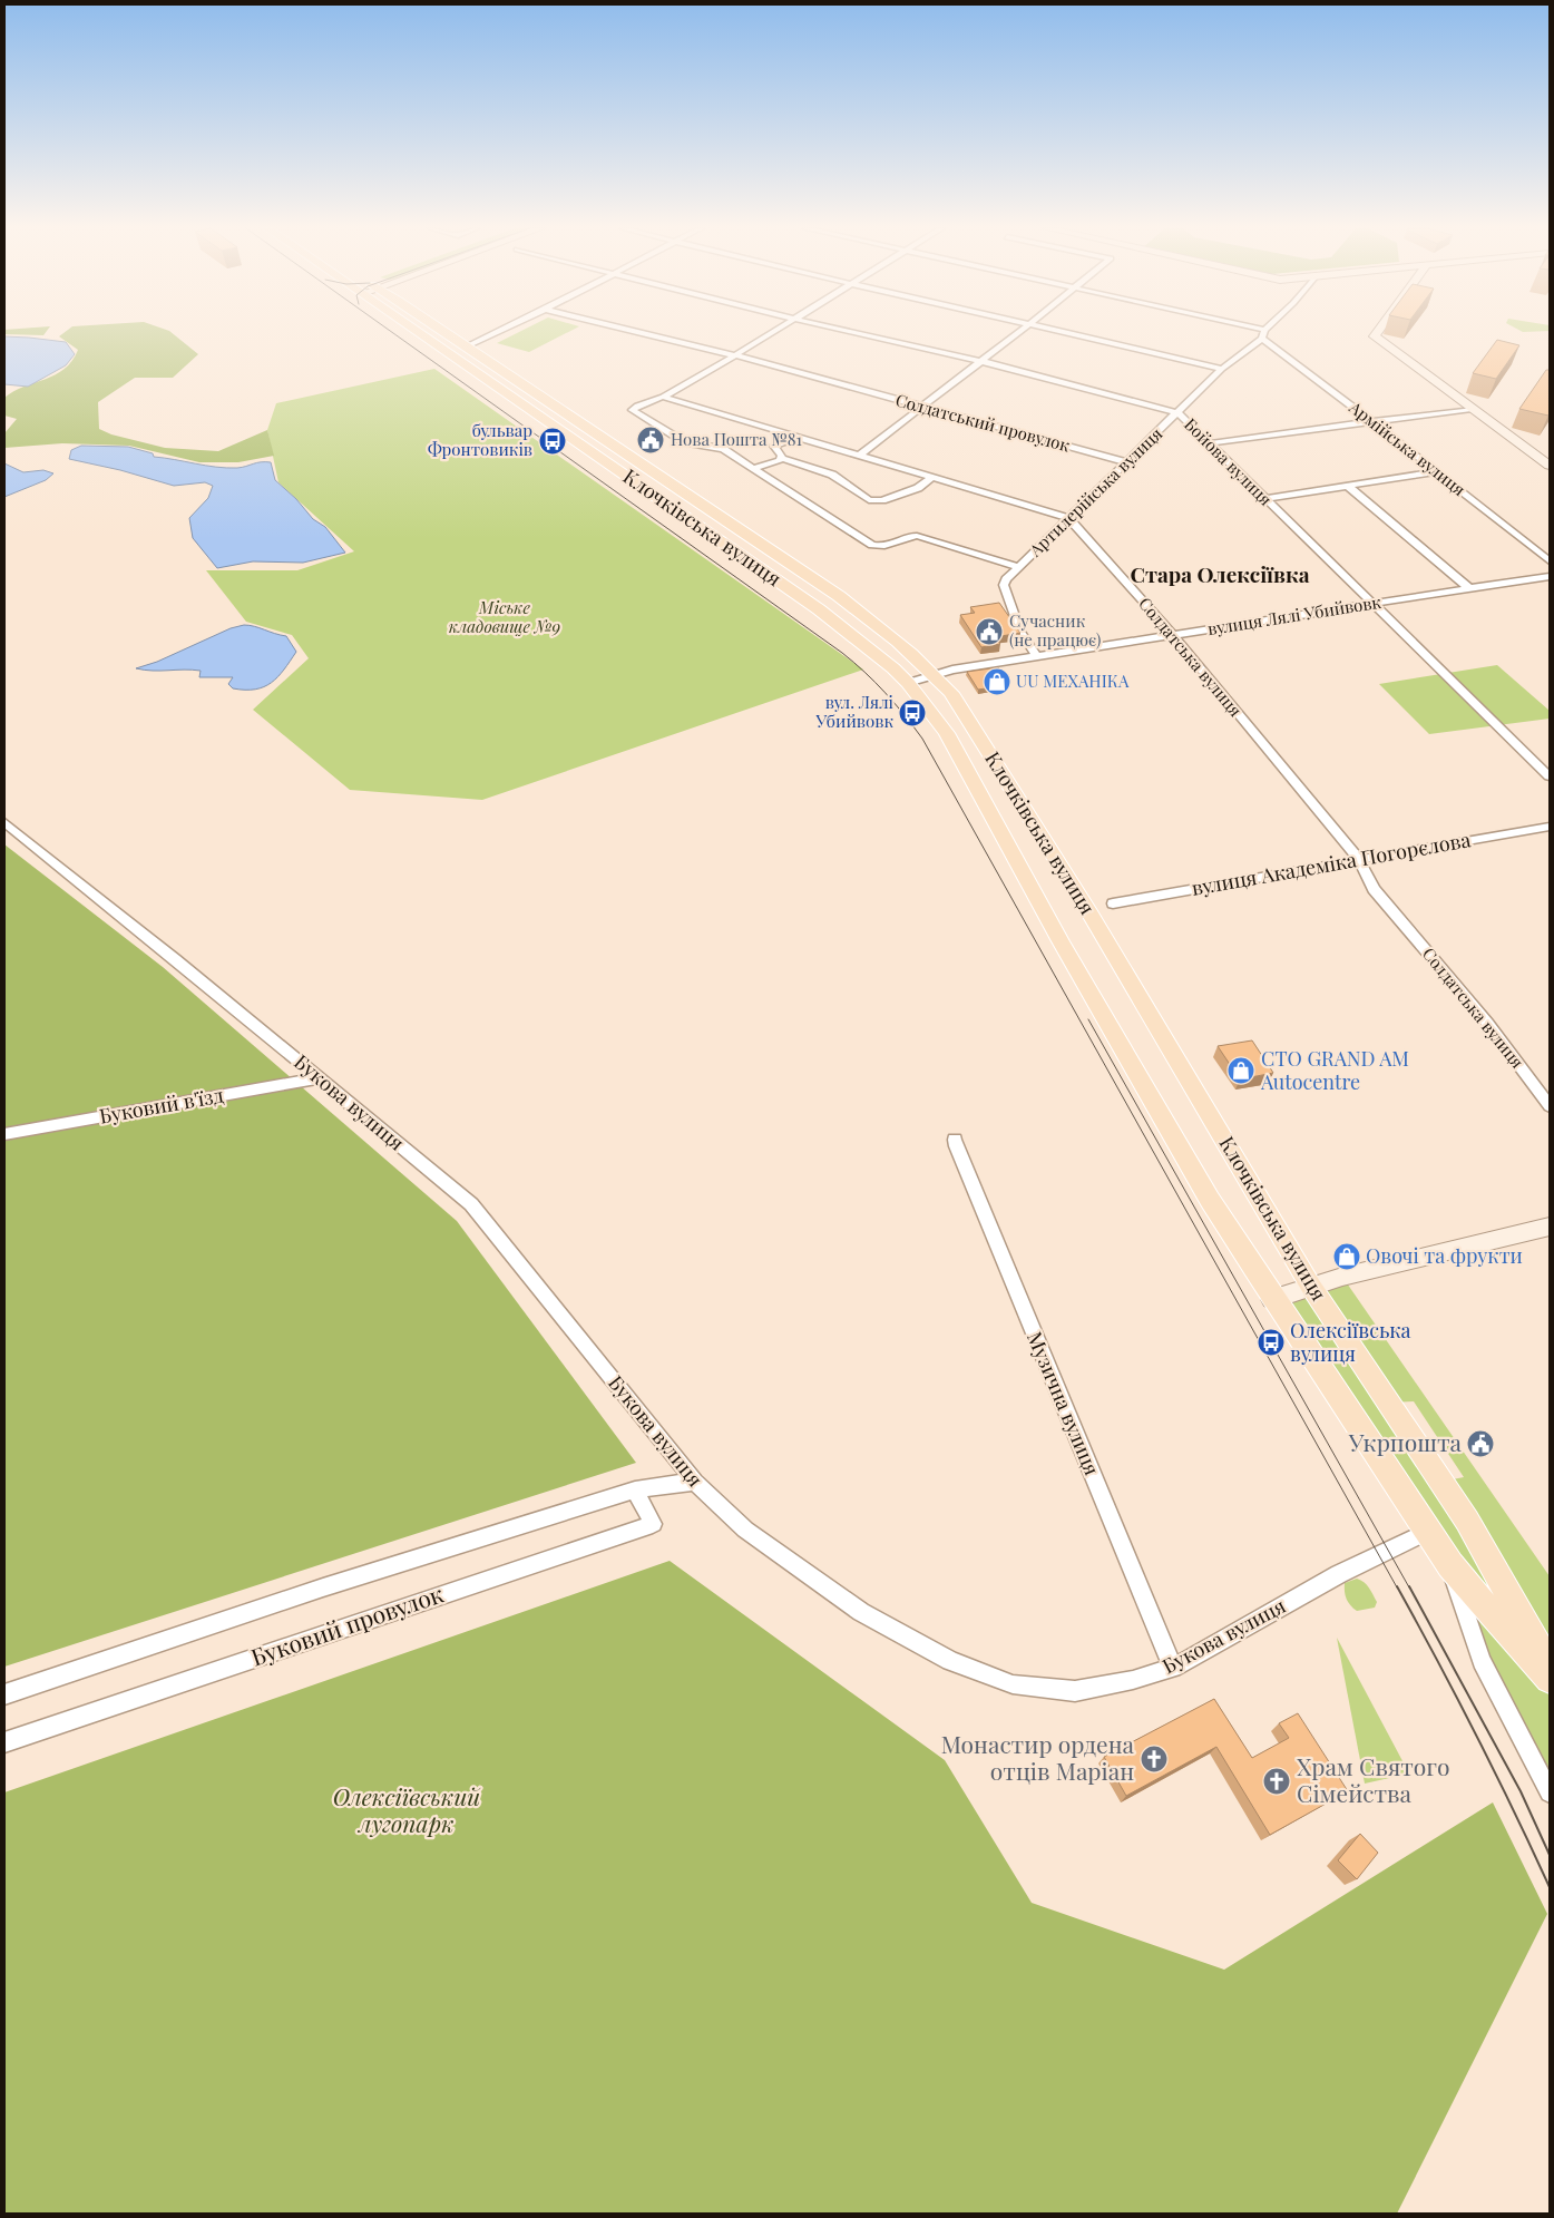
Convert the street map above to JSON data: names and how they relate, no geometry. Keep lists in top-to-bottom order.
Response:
{
  "streets": {
    "main road": ["Клочківська вулиця"],
    "street": [
      "Солдатський провулок",
      "Армійська вулиця",
      "Бойова вулиця",
      "Артилерійська вулиця",
      "вулиця Лялі Убийвовк",
      "Солдатська вулиця",
      "вулиця Академіка Погорєлова",
      "Букова вулиця",
      "Буковий в'їзд",
      "Музична вулиця",
      "Буковий провулок"
    ]
  },
  "crossings": [
    ["Солдатський провулок", "Артилерійська вулиця"],
    ["Армійська вулиця", "Артилерійська вулиця"],
    ["Бойова вулиця", "Артилерійська вулиця"],
    ["Бойова вулиця", "вулиця Лялі Убийвовк"],
    ["Артилерійська вулиця", "вулиця Лялі Убийвовк"],
    ["Артилерійська вулиця", "Солдатська вулиця"],
    ["Клочківська вулиця", "вулиця Лялі Убийвовк"],
    ["Клочківська вулиця", "Букова вулиця"],
    ["вулиця Лялі Убийвовк", "Солдатська вулиця"],
    ["Солдатська вулиця", "вулиця Академіка Погорєлова"],
    ["Букова вулиця", "Буковий в'їзд"],
    ["Букова вулиця", "Музична вулиця"],
    ["Букова вулиця", "Буковий провулок"]
  ],
  "districts": ["Стара Олексіївка"],
  "parks": ["Міське кладовище №9", "Олексіївський лугопарк"],
  "places": {
    "public building": ["Нова Пошта №81", "Сучасник (не працює)", "Укрпошта"],
    "bus stop": ["бульвар Фронтовиків", "вул. Лялі Убийвовк", "Олексіївська вулиця"],
    "shop": ["UU МЕХАНІКА", "СТО GRAND AM Autocentre", "Овочі та фрукти"],
    "church": ["Монастир ордена отців Маріан", "Храм Святого Сімейства"]
  }
}
